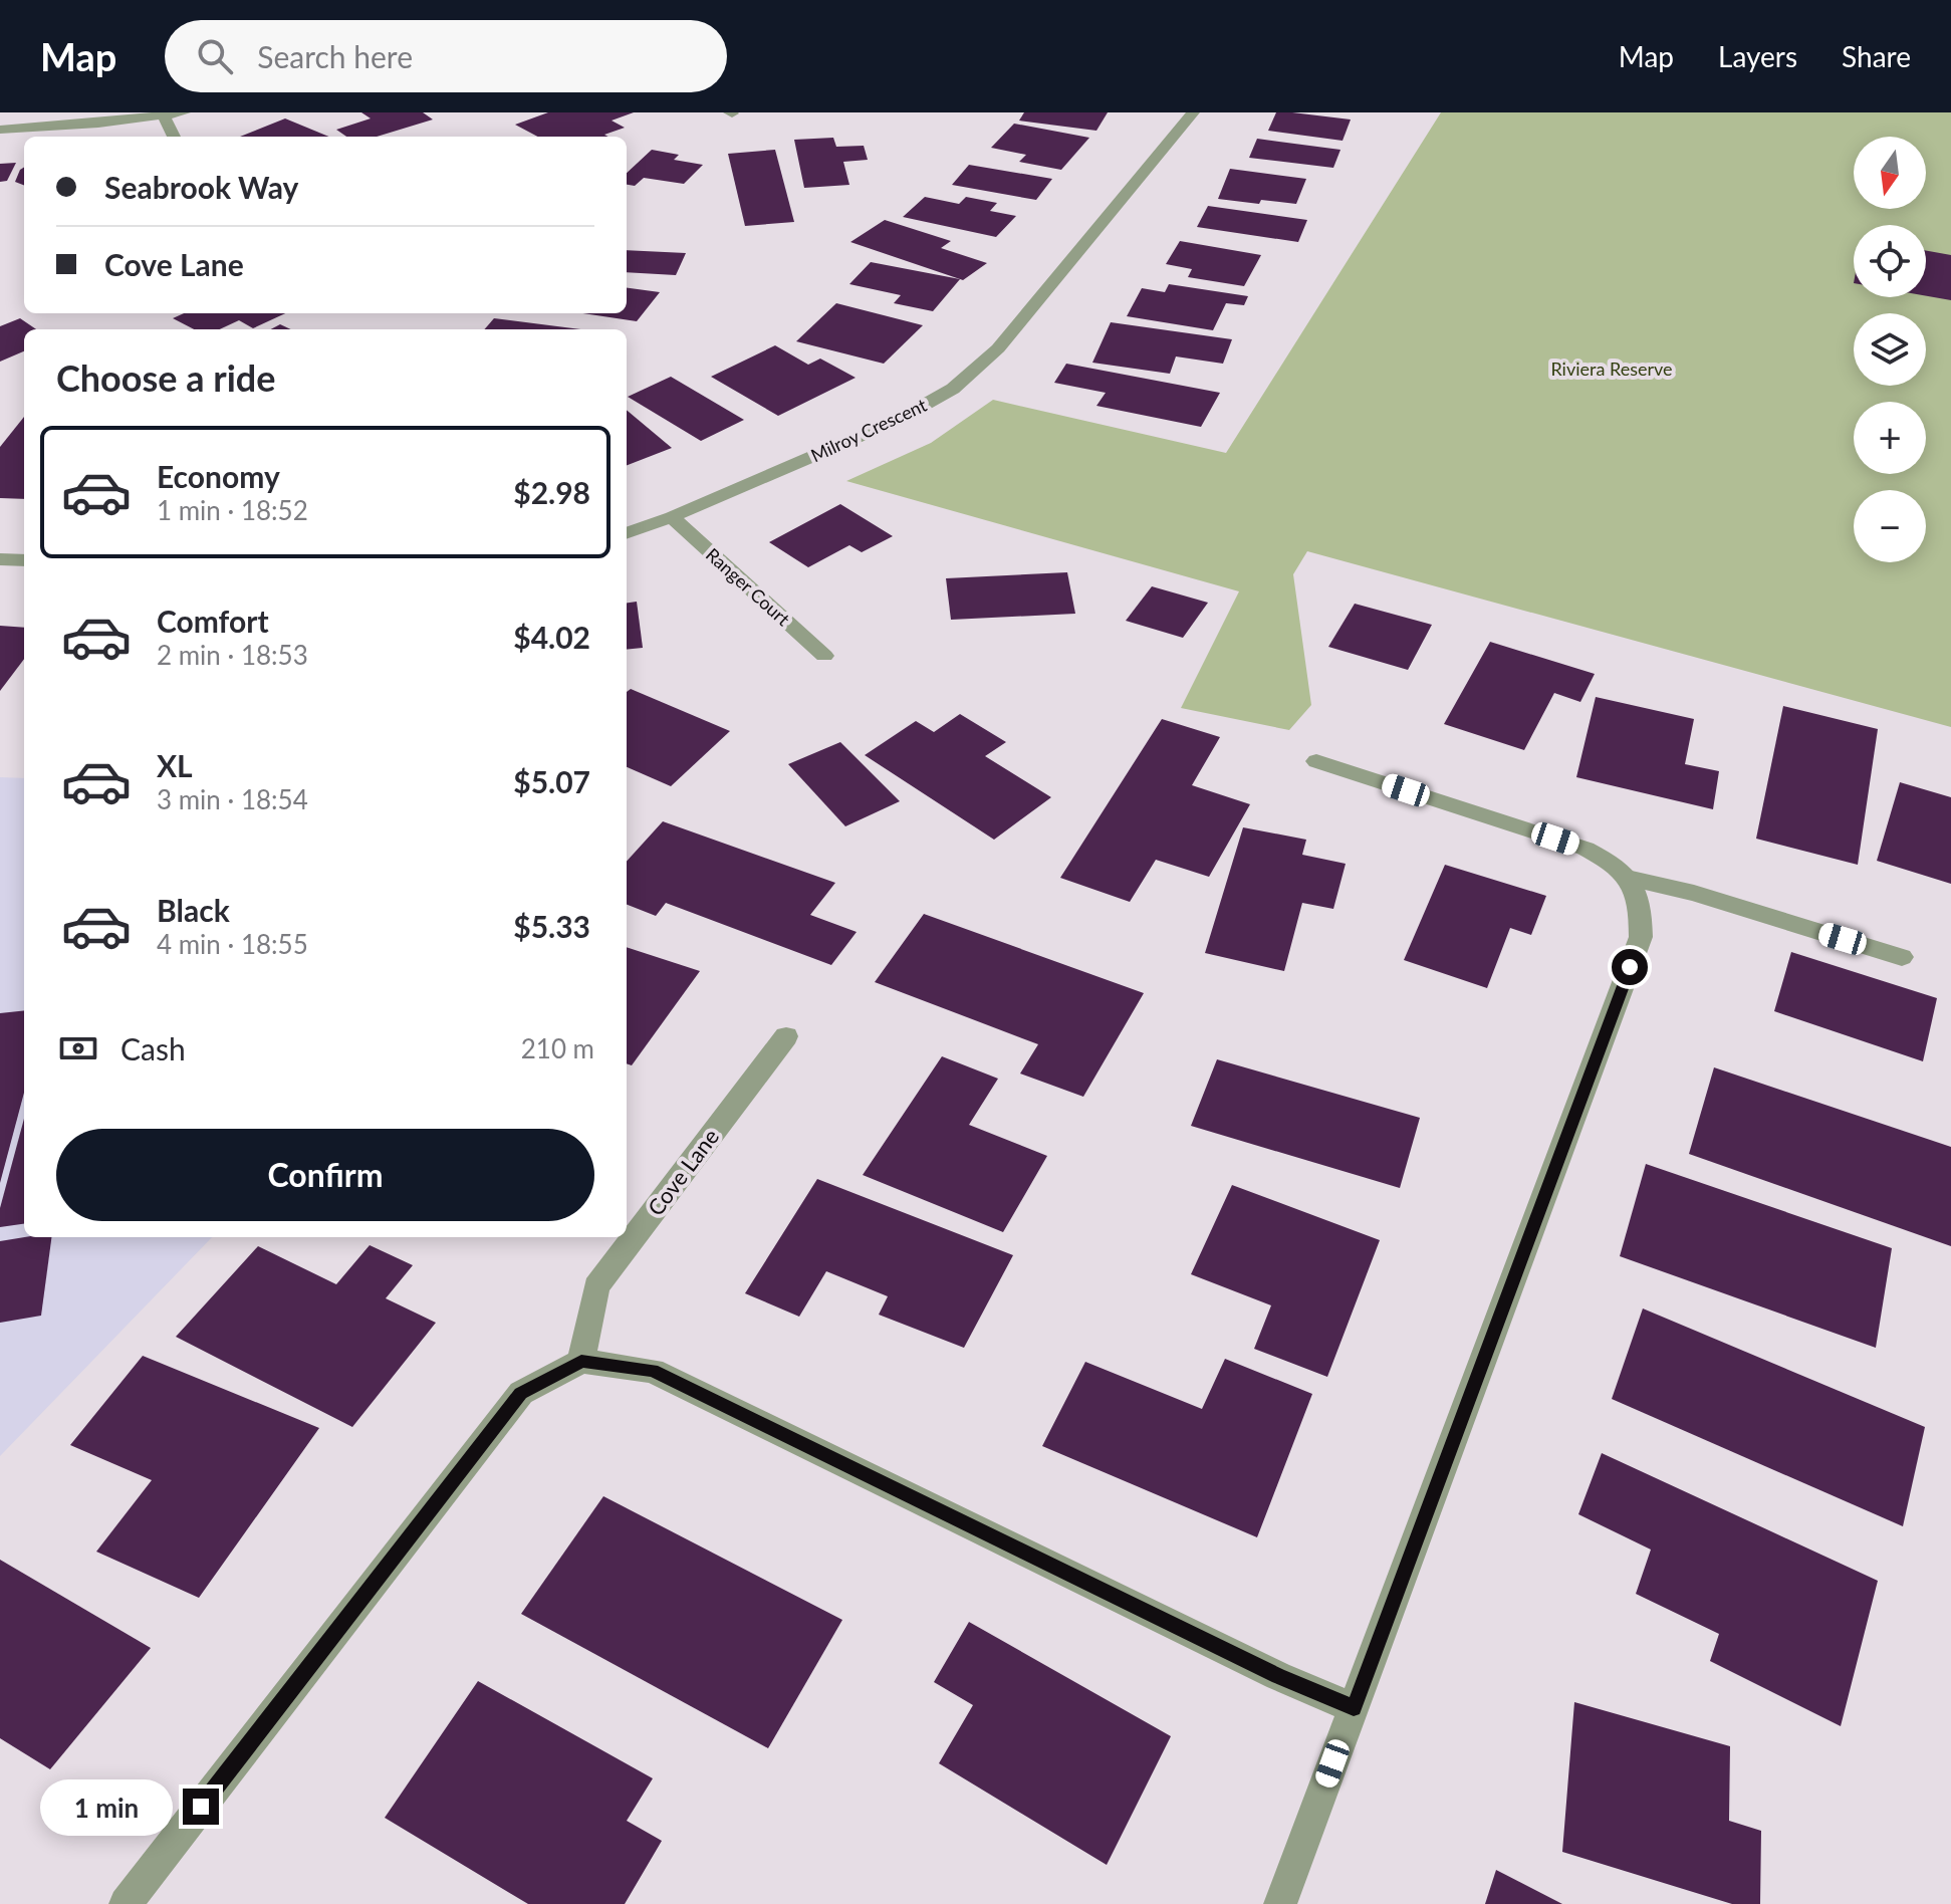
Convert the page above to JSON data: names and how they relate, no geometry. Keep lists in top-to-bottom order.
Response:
{
  "streets": {
    "street": ["Milroy Crescent", "Ranger Court", "Cove Lane"]
  },
  "crossings": [
    ["Milroy Crescent", "Ranger Court"]
  ],
  "parks": ["Riviera Reserve"],
  "north": "bottom",
  "page": {
    "header": "Map",
    "search": "Search here",
    "nav": ["Map", "Layers", "Share"],
    "map_buttons": ["+", "−"],
    "banner": ["Seabrook Way", "Cove Lane"],
    "heading": "Choose a ride",
    "list": [
      {
        "name": "Economy",
        "note": "1 min · 18:52",
        "value": "$2.98"
      },
      {
        "name": "Comfort",
        "note": "2 min · 18:53",
        "value": "$4.02"
      },
      {
        "name": "XL",
        "note": "3 min · 18:54",
        "value": "$5.07"
      },
      {
        "name": "Black",
        "note": "4 min · 18:55",
        "value": "$5.33"
      }
    ],
    "pay": ["Cash", "210 m"],
    "buttons": "Confirm",
    "bubble": "1 min"
  }
}
